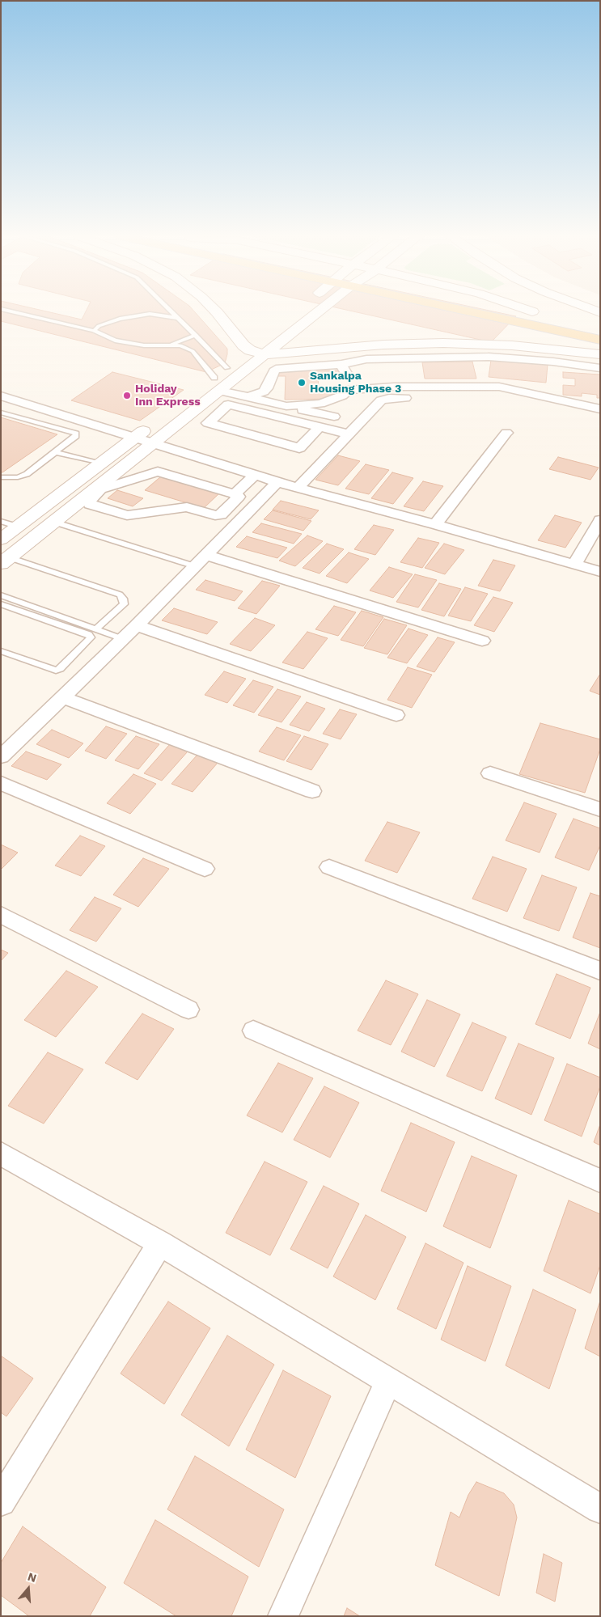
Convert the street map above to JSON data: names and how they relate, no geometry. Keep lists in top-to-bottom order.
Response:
{
  "places": ["Sankalpa Housing Phase 3", "Holiday Inn Express"],
  "north": "top"
}
